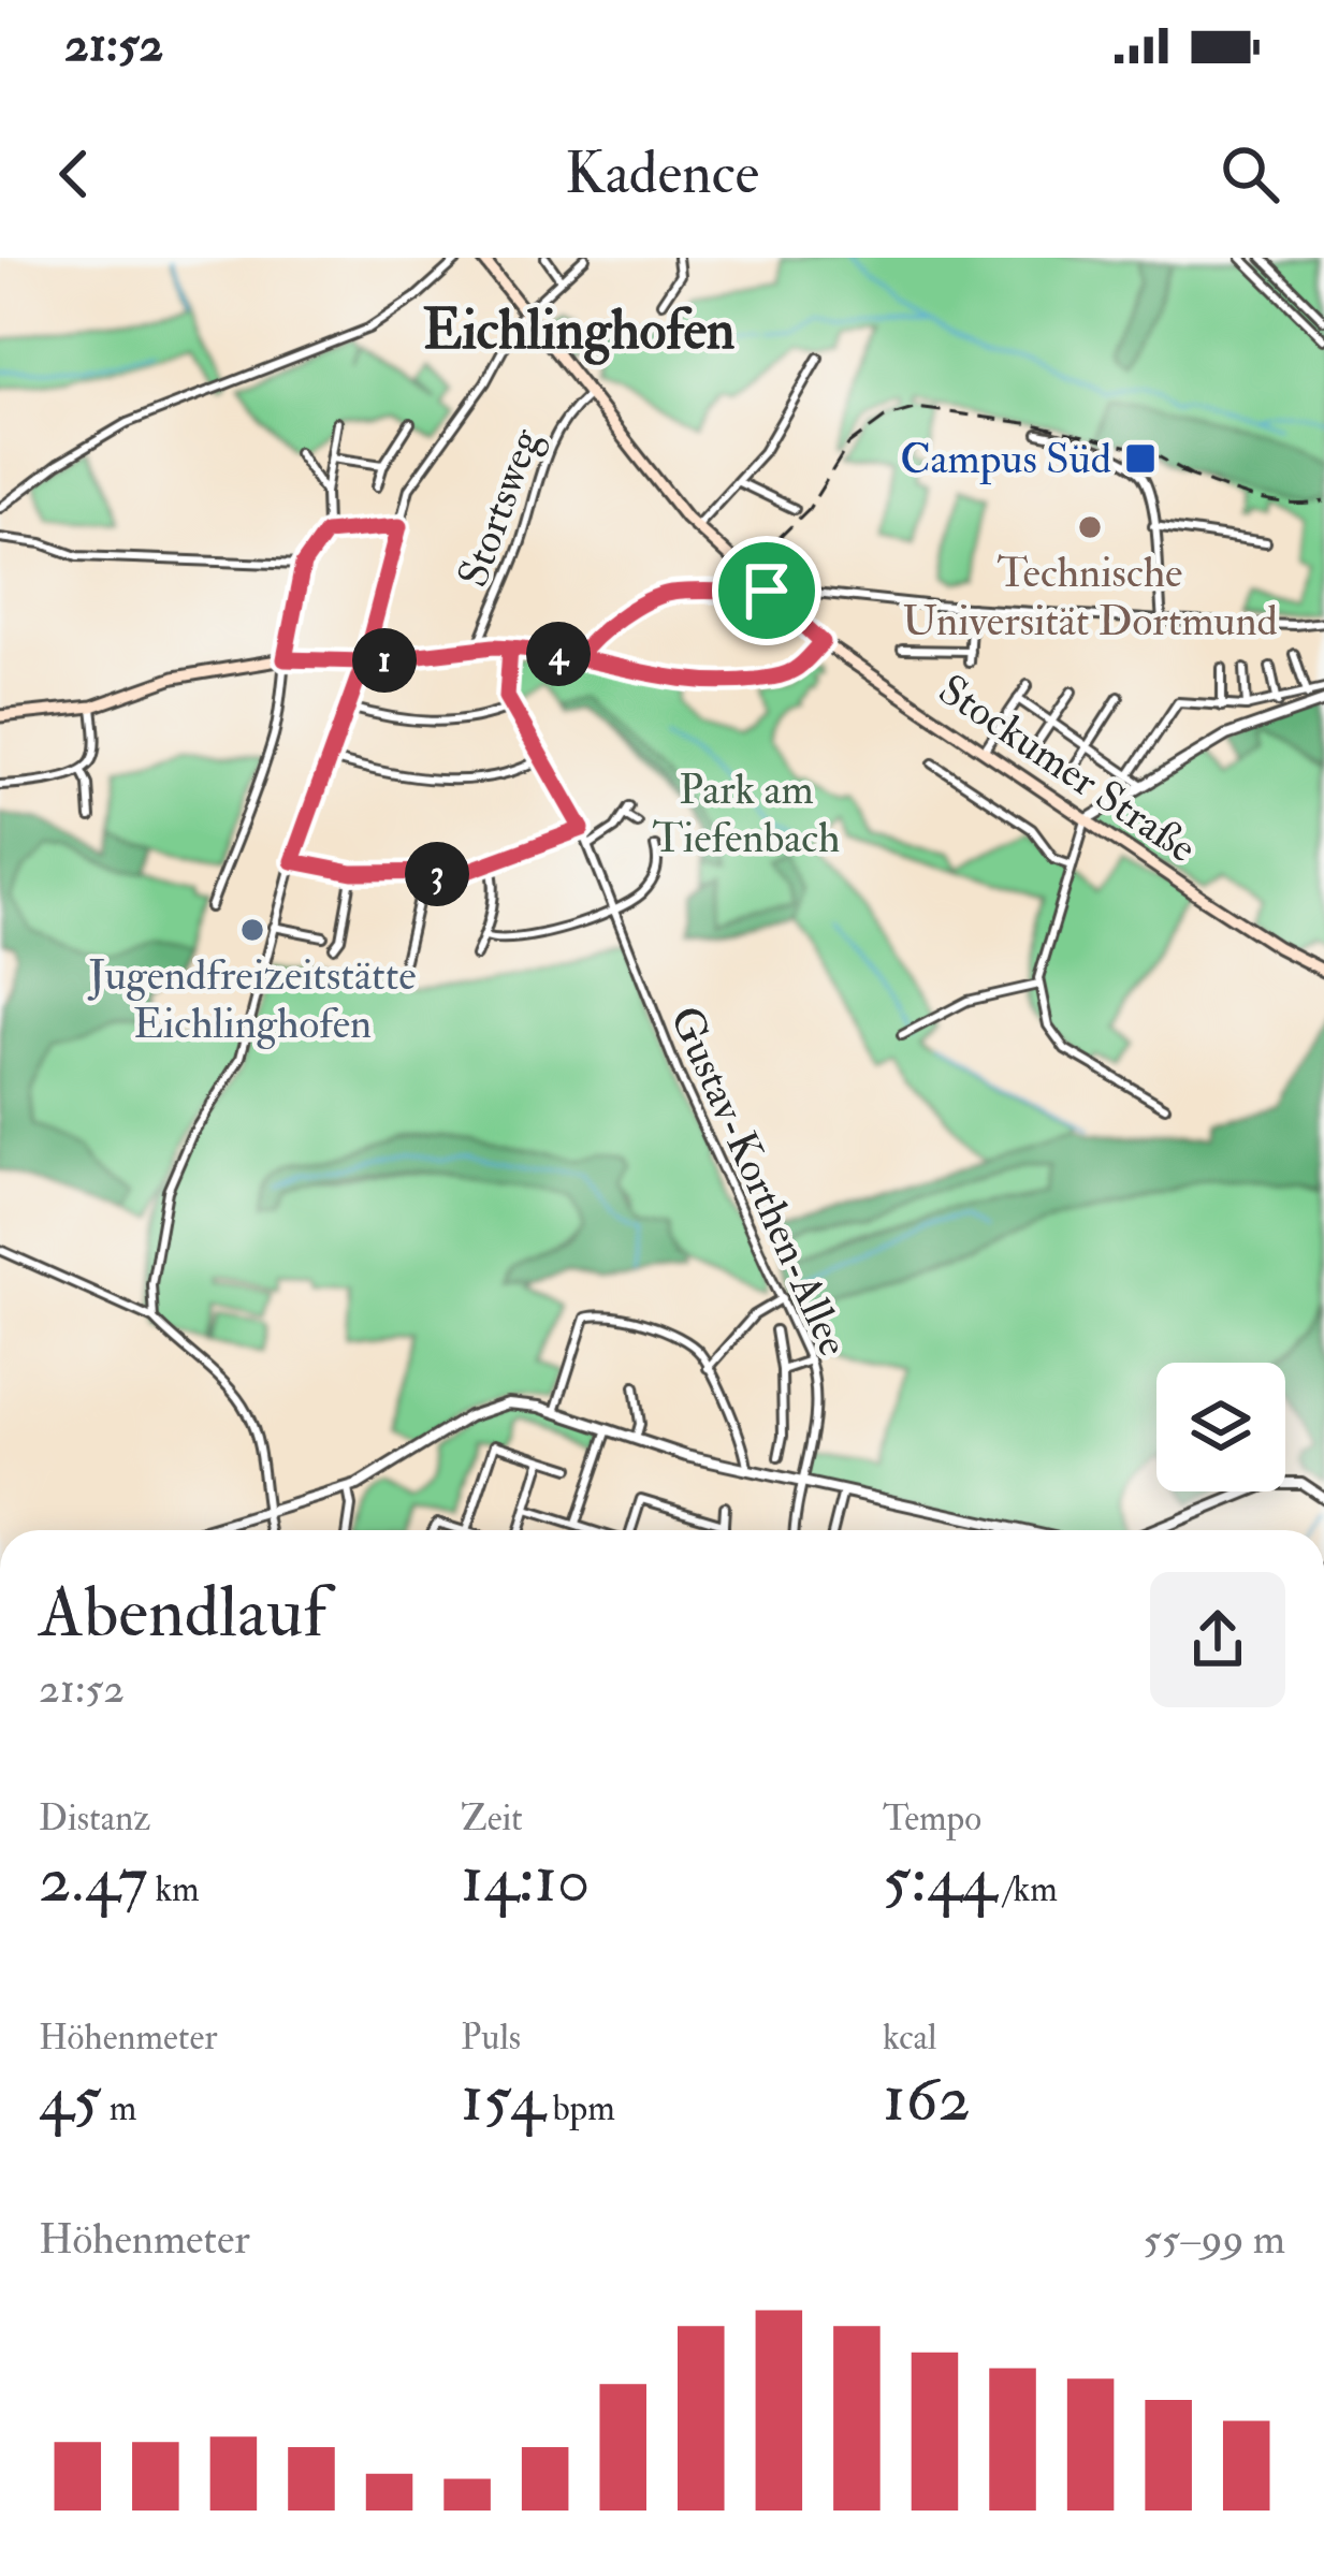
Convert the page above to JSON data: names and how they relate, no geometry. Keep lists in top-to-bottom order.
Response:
{
  "streets": {
    "main road": ["Stockumer Straße"],
    "street": ["Stortsweg", "Gustav-Korthen-Allee"]
  },
  "crossings": [
    ["Stortsweg", "Stockumer Straße"]
  ],
  "districts": ["Eichlinghofen"],
  "parks": ["Park am Tiefenbach"],
  "places": {
    "transit": ["Campus Süd"],
    "other": ["Technische Universität Dortmund", "Jugendfreizeitstätte Eichlinghofen"]
  },
  "page": {
    "status": "21:52",
    "header": "Kadence",
    "pins": ["4", "1", "3"],
    "heading": ["Abendlauf", "21:52"],
    "stats": [
      ["Distanz", "2.47 km"],
      ["Zeit", "14:10"],
      ["Tempo", "5:44 /km"],
      ["Höhenmeter", "45 m"],
      ["Puls", "154 bpm"],
      ["kcal", "162"]
    ],
    "chart": ["Höhenmeter", "55–99 m"]
  }
}
